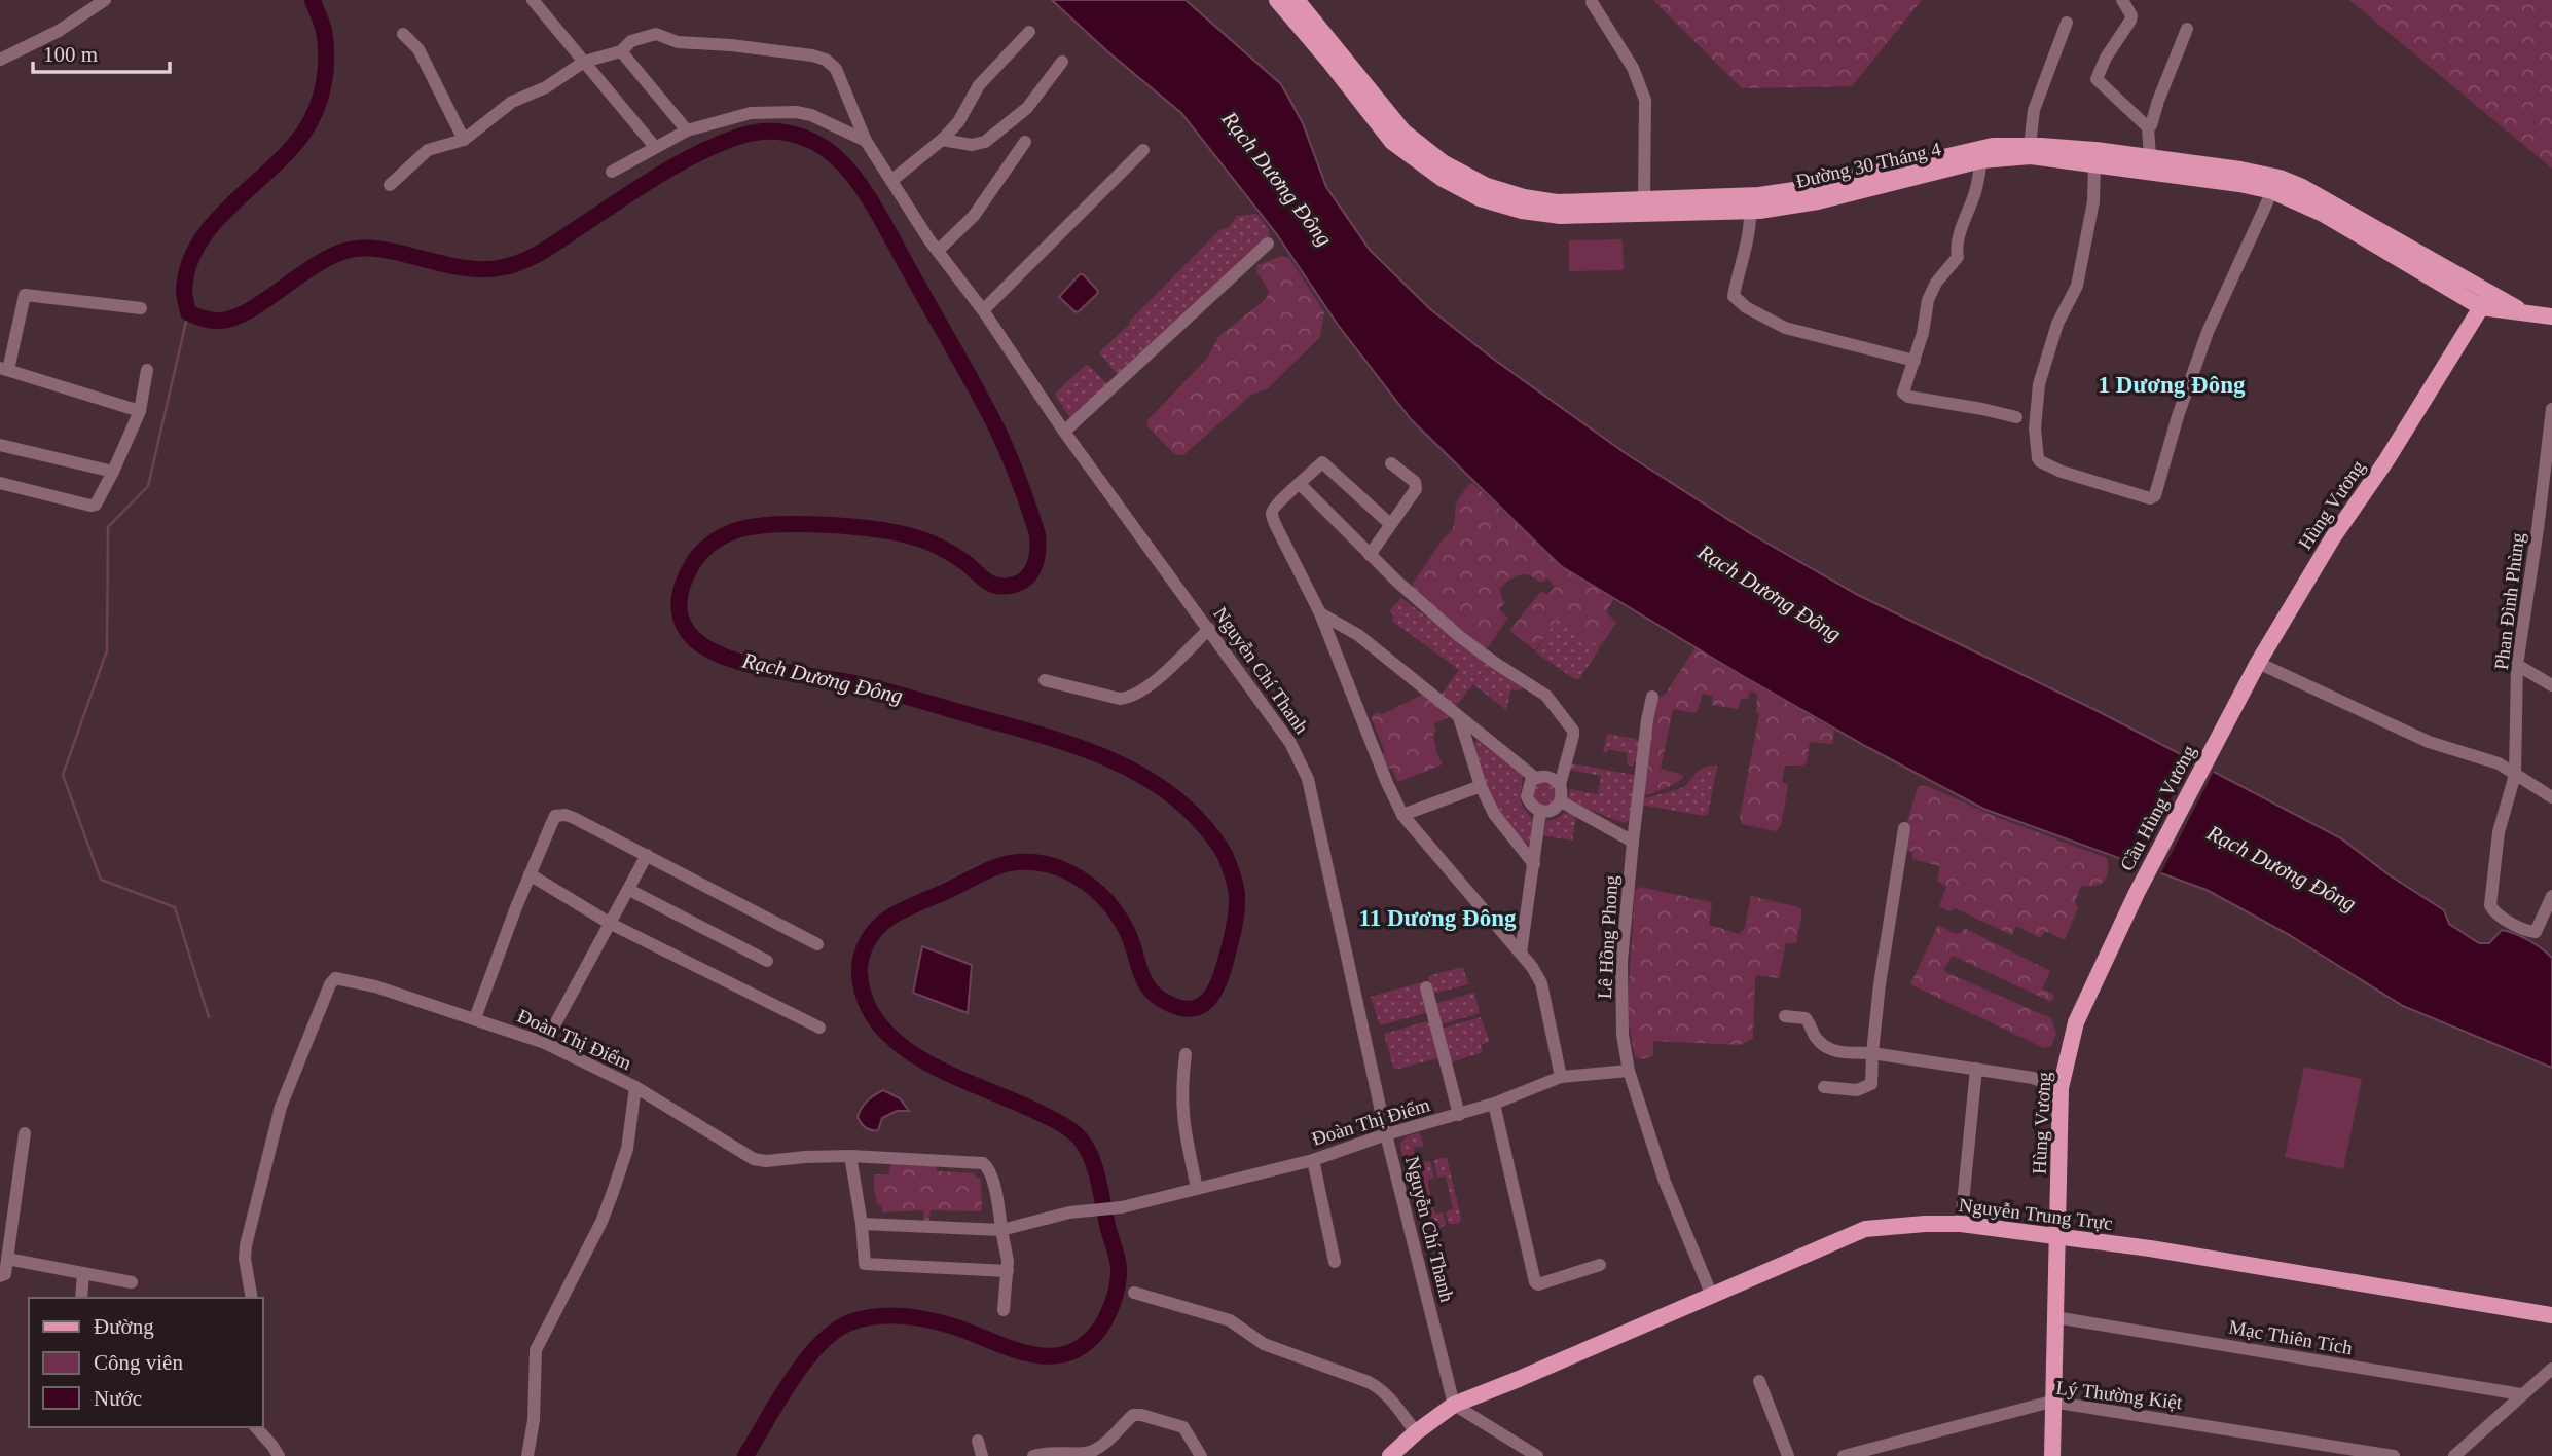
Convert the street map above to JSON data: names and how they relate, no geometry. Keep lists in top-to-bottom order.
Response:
{
  "streets": {
    "main road": [
      "Đường 30 Tháng 4",
      "Hùng Vương",
      "Cầu Hùng Vương",
      "Nguyễn Trung Trực"
    ],
    "street": [
      "Phan Đình Phùng",
      "Nguyễn Chí Thanh",
      "Lê Hồng Phong",
      "Đoàn Thị Điểm",
      "Mạc Thiên Tích",
      "Lý Thường Kiệt"
    ]
  },
  "crossings": [
    ["Đường 30 Tháng 4", "Hùng Vương"],
    ["Hùng Vương", "Cầu Hùng Vương"],
    ["Hùng Vương", "Nguyễn Trung Trực"],
    ["Hùng Vương", "Mạc Thiên Tích"],
    ["Hùng Vương", "Lý Thường Kiệt"],
    ["Nguyễn Chí Thanh", "Đoàn Thị Điểm"],
    ["Nguyễn Chí Thanh", "Nguyễn Trung Trực"],
    ["Lê Hồng Phong", "Đoàn Thị Điểm"],
    ["Lê Hồng Phong", "Nguyễn Trung Trực"]
  ],
  "districts": ["1 Dương Đông", "11 Dương Đông"],
  "water": ["Rạch Dương Đông"],
  "legend": ["Đường", "Công viên", "Nước"],
  "scale_bar": "100 m"
}
